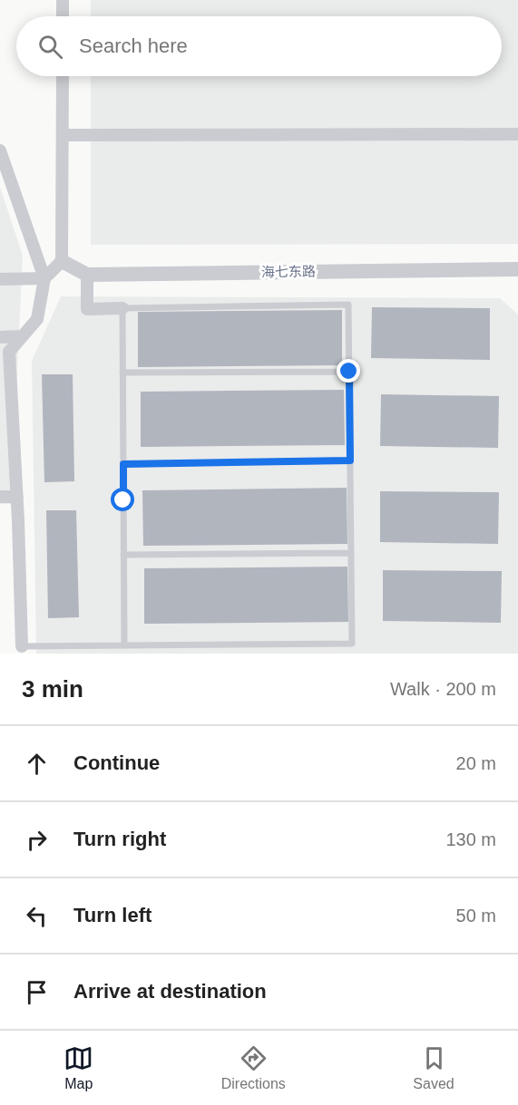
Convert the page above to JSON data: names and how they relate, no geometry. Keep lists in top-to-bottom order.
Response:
{
  "streets": {
    "street": ["海七东路"]
  },
  "page": {
    "search": "Search here",
    "heading": ["3 min", "Walk · 200 m"],
    "list": [
      ["Continue", "20 m"],
      ["Turn right", "130 m"],
      ["Turn left", "50 m"],
      "Arrive at destination"
    ],
    "nav": ["Map", "Directions", "Saved"]
  }
}
